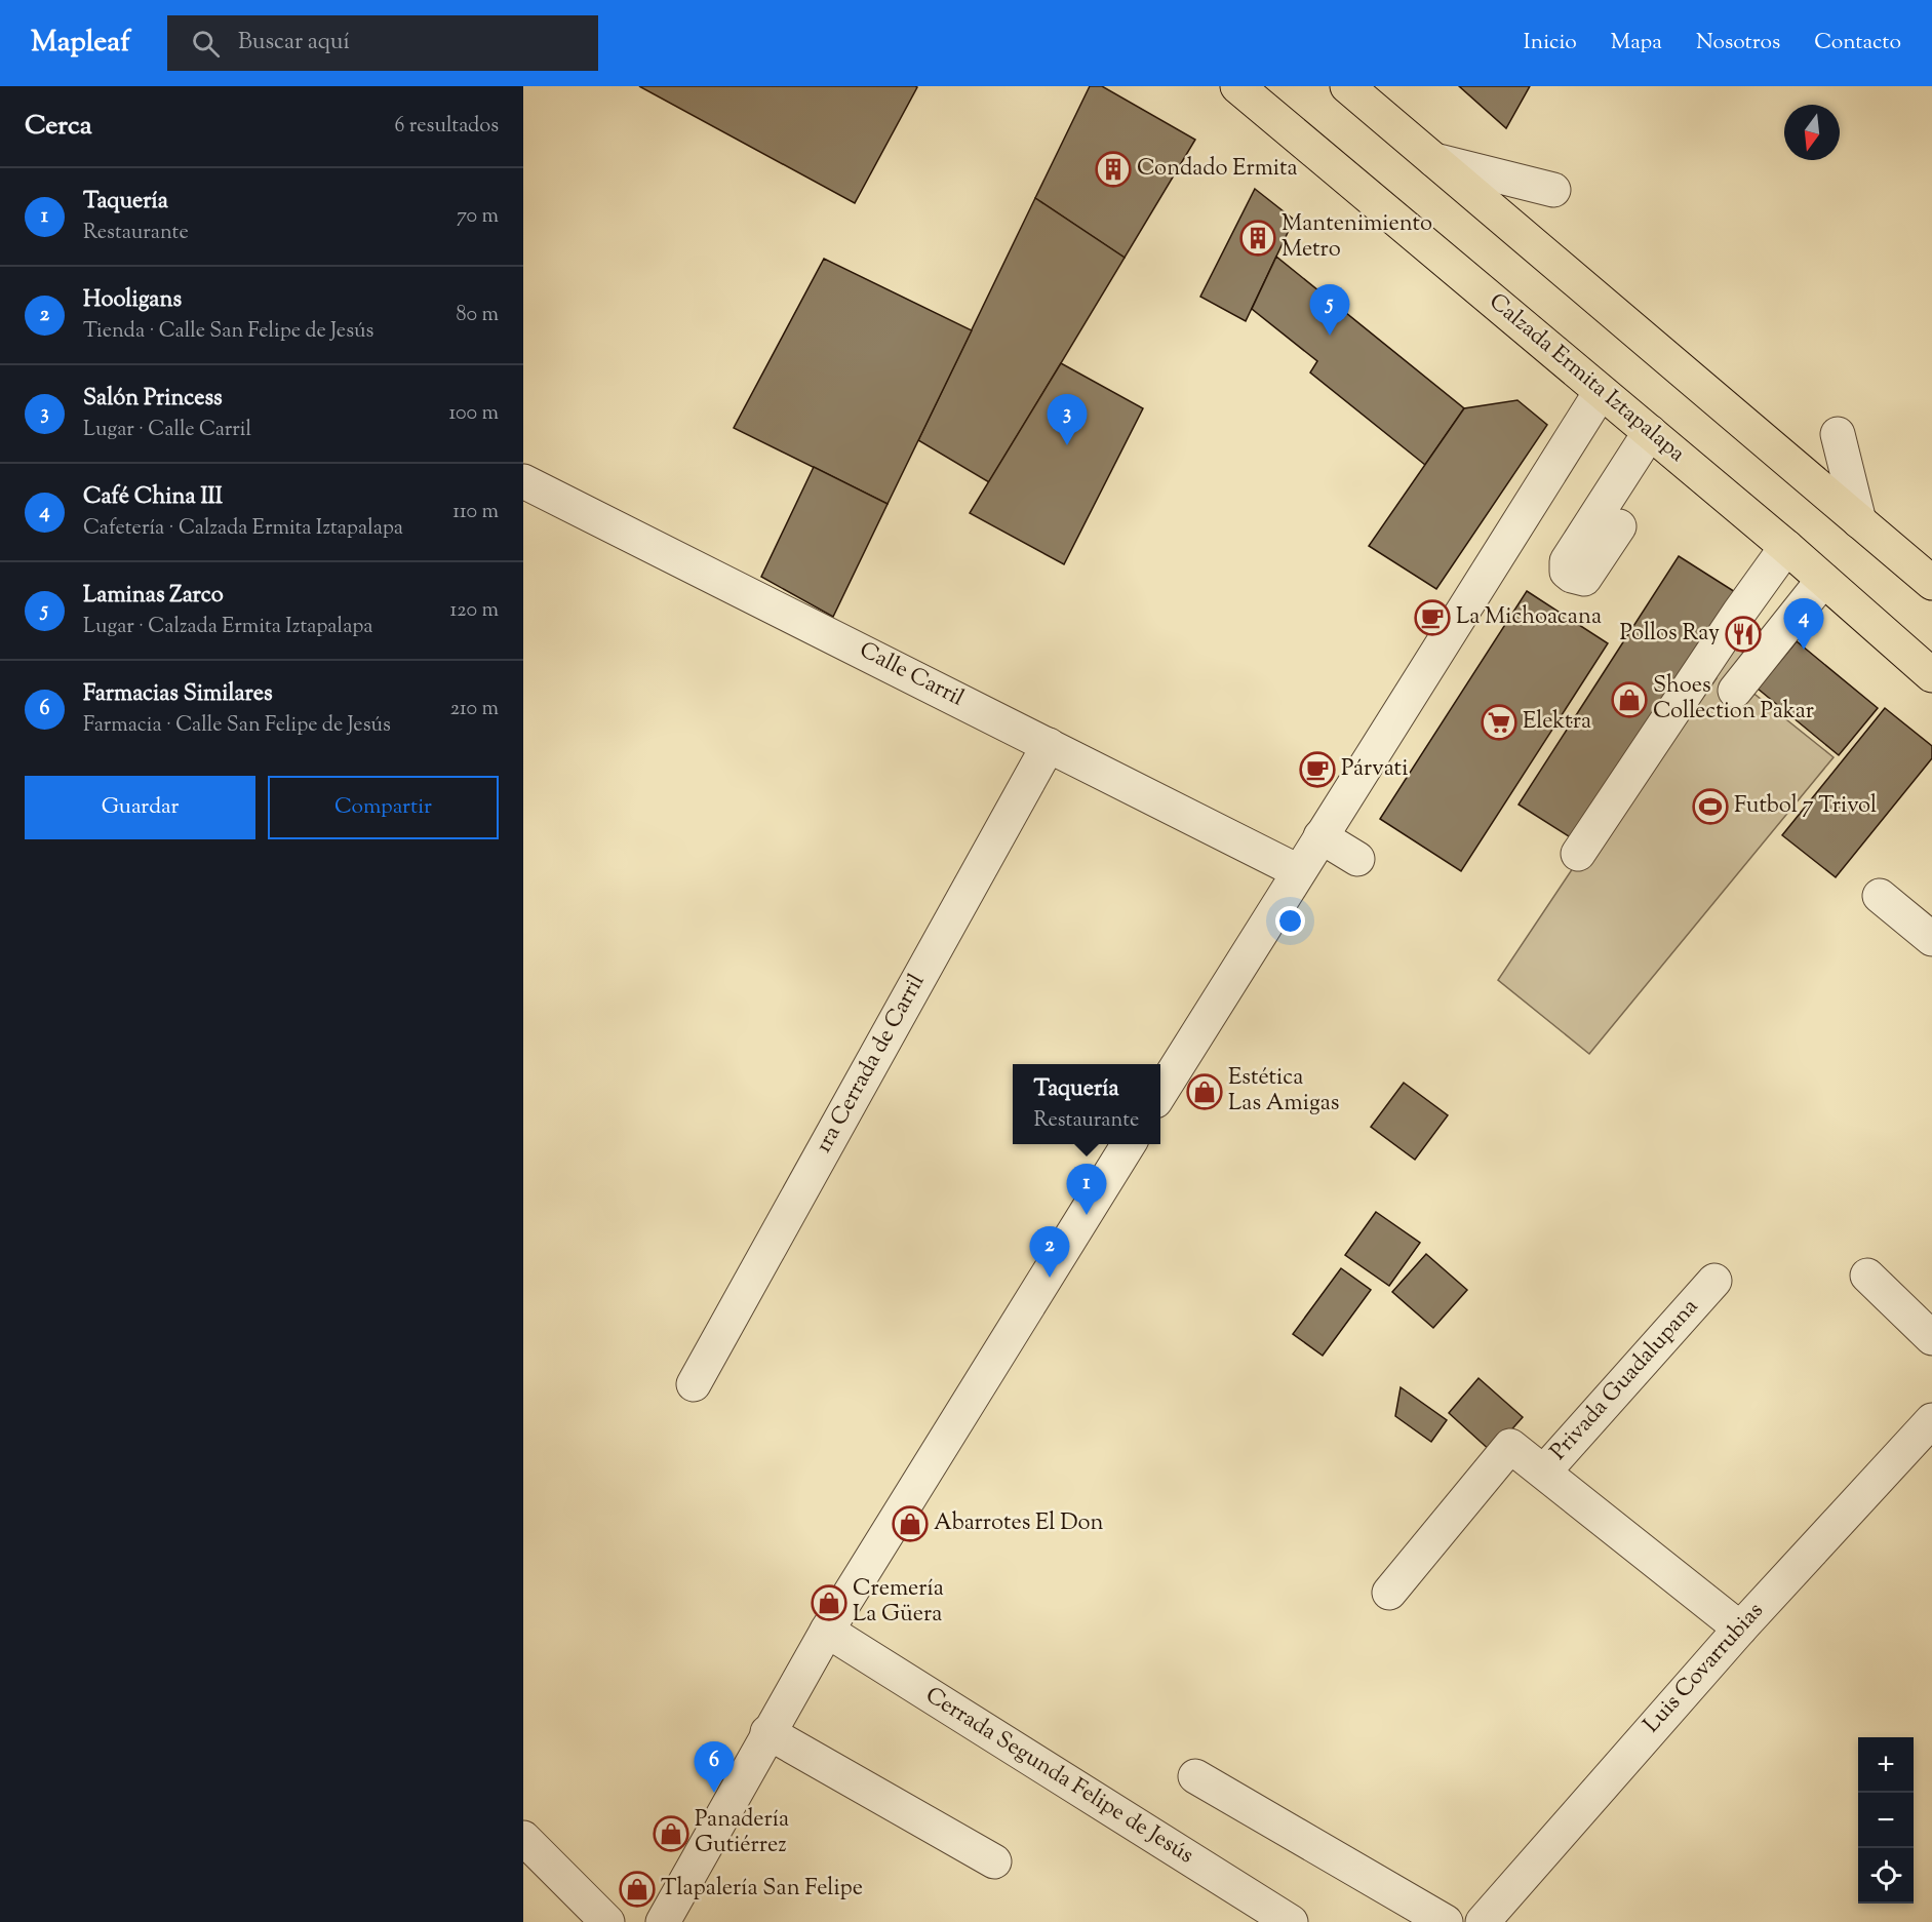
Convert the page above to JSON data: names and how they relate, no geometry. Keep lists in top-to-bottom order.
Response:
{
  "streets": {
    "main road": ["Calzada Ermita Iztapalapa"],
    "street": [
      "Calle Carril",
      "1ra Cerrada de Carril",
      "Privada Guadalupana",
      "Luis Covarrubias",
      "Cerrada Segunda Felipe de Jesús"
    ]
  },
  "crossings": [
    ["Calle Carril", "1ra Cerrada de Carril"]
  ],
  "places": {
    "building": ["Condado Ermita", "Mantenimiento Metro"],
    "cafe": ["La Michoacana", "Párvati"],
    "restaurant": ["Pollos Ray"],
    "shop": [
      "Shoes Collection Pakar",
      "Estética Las Amigas",
      "Abarrotes El Don",
      "Cremería La Güera",
      "Panadería Gutiérrez",
      "Tlapalería San Felipe"
    ],
    "supermarket": ["Elektra"],
    "sports": ["Futbol 7 Trivol"]
  },
  "north": "bottom",
  "page": {
    "header": "Mapleaf",
    "search": "Buscar aquí",
    "nav": [
      "Inicio",
      "Mapa",
      "Nosotros",
      "Contacto"
    ],
    "heading": ["Cerca", "6 resultados"],
    "list": [
      {
        "mark": "1",
        "name": "Taquería",
        "note": "Restaurante",
        "value": "70 m"
      },
      {
        "mark": "2",
        "name": "Hooligans",
        "note": "Tienda · Calle San Felipe de Jesús",
        "value": "80 m"
      },
      {
        "mark": "3",
        "name": "Salón Princess",
        "note": "Lugar · Calle Carril",
        "value": "100 m"
      },
      {
        "mark": "4",
        "name": "Café China III",
        "note": "Cafetería · Calzada Ermita Iztapalapa",
        "value": "110 m"
      },
      {
        "mark": "5",
        "name": "Laminas Zarco",
        "note": "Lugar · Calzada Ermita Iztapalapa",
        "value": "120 m"
      },
      {
        "mark": "6",
        "name": "Farmacias Similares",
        "note": "Farmacia · Calle San Felipe de Jesús",
        "value": "210 m"
      }
    ],
    "pins": [
      "5",
      "3",
      "4",
      "1",
      "2",
      "6"
    ],
    "buttons": ["Guardar", "Compartir"],
    "popup": ["Taquería", "Restaurante"],
    "map_buttons": ["+", "−"]
  }
}
